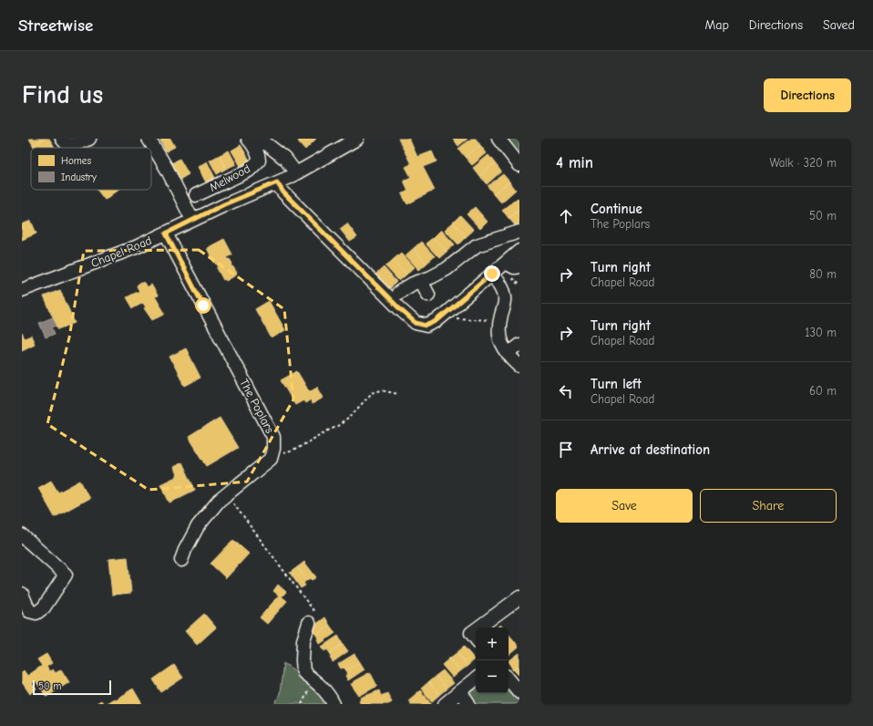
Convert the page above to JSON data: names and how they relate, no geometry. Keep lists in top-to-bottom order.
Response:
{
  "streets": {
    "street": ["Melwood", "Chapel Road", "The Poplars"]
  },
  "crossings": [
    ["Chapel Road", "The Poplars"]
  ],
  "legend": ["Homes", "Industry"],
  "scale_bar": "50 m",
  "page": {
    "header": "Streetwise",
    "nav": ["Map", "Directions", "Saved"],
    "buttons": [
      "Directions",
      ["Save", "Share"]
    ],
    "title": "Find us",
    "heading": ["4 min", "Walk · 320 m"],
    "list": [
      ["Continue", "The Poplars", "50 m"],
      ["Turn right", "Chapel Road", "80 m"],
      ["Turn right", "Chapel Road", "130 m"],
      ["Turn left", "Chapel Road", "60 m"],
      "Arrive at destination"
    ],
    "map_buttons": ["+", "−"],
    "scale": "50 m"
  }
}
